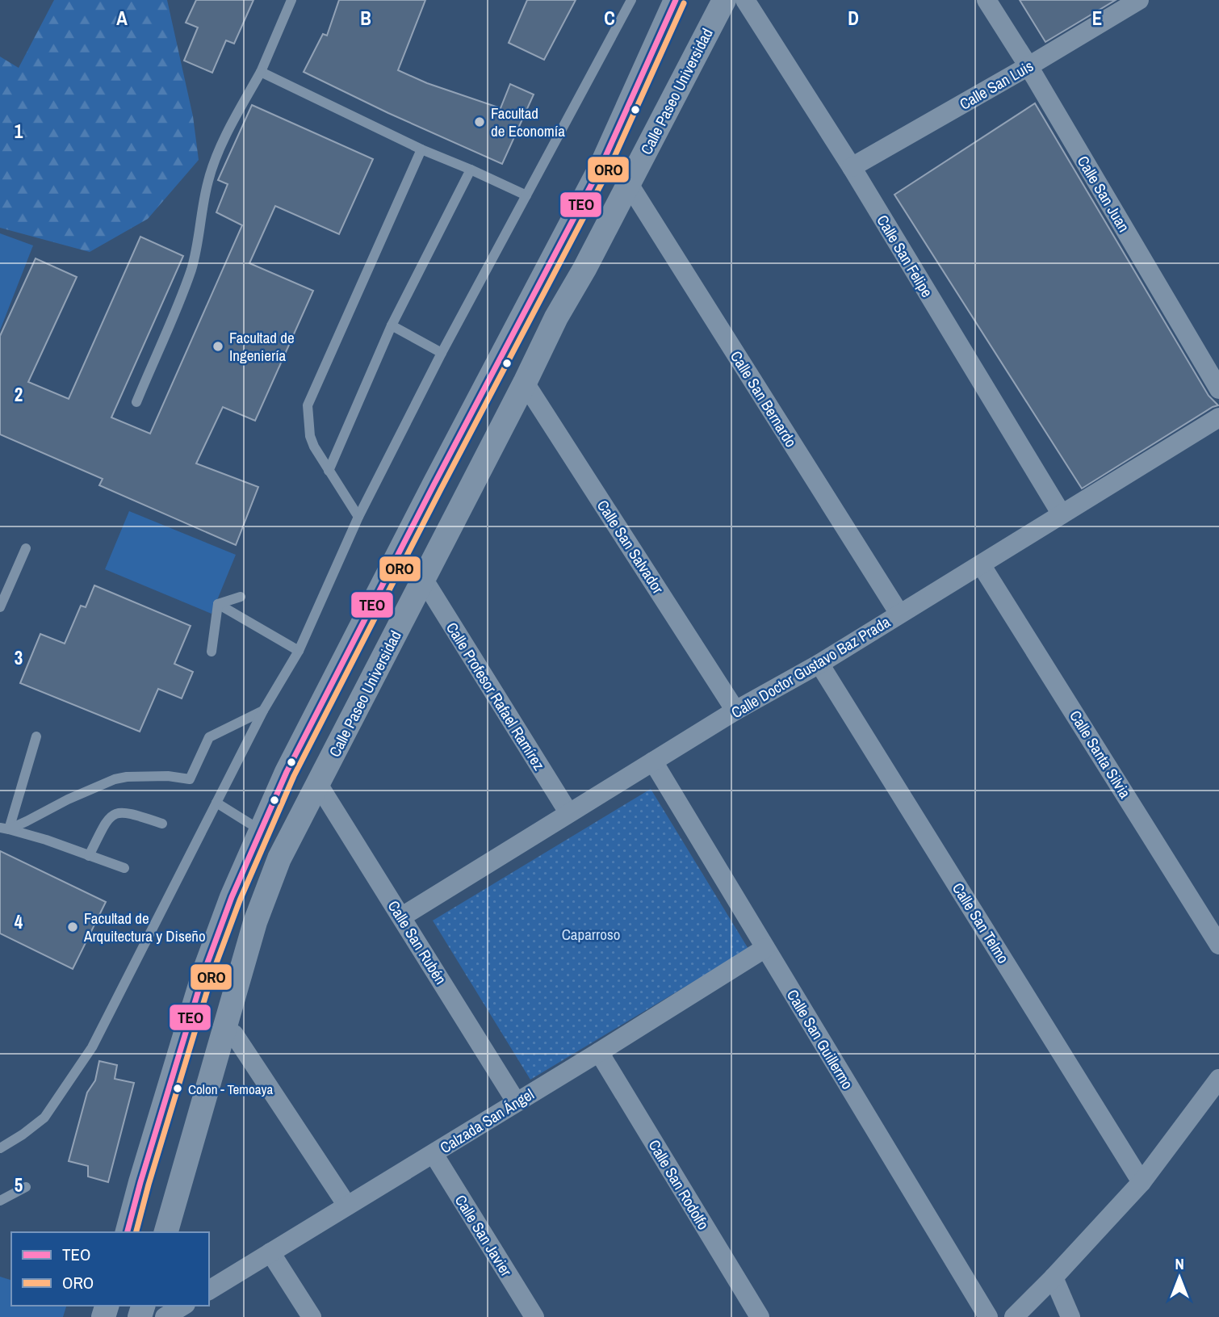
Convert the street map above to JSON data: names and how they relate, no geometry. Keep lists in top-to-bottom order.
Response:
{
  "streets": {
    "street": [
      "Calle San Luis",
      "Calle Paseo Universidad",
      "Calle San Juan",
      "Calle San Felipe",
      "Calle San Bernardo",
      "Calle San Salvador",
      "Calle Doctor Gustavo Baz Prada",
      "Calle Profesor Rafael Ramírez",
      "Calle Santa Silvia",
      "Calle San Telmo",
      "Calle San Rubén",
      "Calle San Guillermo",
      "Calzada San Ángel",
      "Calle San Rodolfo",
      "Calle San Javier"
    ]
  },
  "crossings": [
    ["Calle San Luis", "Calle San Juan"],
    ["Calle San Luis", "Calle San Felipe"],
    ["Calle Paseo Universidad", "Calle San Bernardo"],
    ["Calle Paseo Universidad", "Calle San Salvador"],
    ["Calle Paseo Universidad", "Calle Profesor Rafael Ramírez"],
    ["Calle Paseo Universidad", "Calle San Rubén"],
    ["Calle San Felipe", "Calle Doctor Gustavo Baz Prada"],
    ["Calle San Bernardo", "Calle Doctor Gustavo Baz Prada"],
    ["Calle San Salvador", "Calle Doctor Gustavo Baz Prada"],
    ["Calle Doctor Gustavo Baz Prada", "Calle Profesor Rafael Ramírez"],
    ["Calle Doctor Gustavo Baz Prada", "Calle Santa Silvia"],
    ["Calle Doctor Gustavo Baz Prada", "Calle San Telmo"],
    ["Calle Doctor Gustavo Baz Prada", "Calle San Rubén"],
    ["Calle Doctor Gustavo Baz Prada", "Calle San Guillermo"],
    ["Calle San Rubén", "Calzada San Ángel"],
    ["Calle San Guillermo", "Calzada San Ángel"],
    ["Calzada San Ángel", "Calle San Rodolfo"],
    ["Calzada San Ángel", "Calle San Javier"]
  ],
  "parks": ["Caparroso"],
  "places": [
    "Facultad de Economía",
    "Facultad de Ingeniería",
    "Facultad de Arquitectura y Diseño",
    "Colon - Temoaya"
  ],
  "lines": ["transit line TEO", "transit line ORO"],
  "legend": ["TEO", "ORO"],
  "north": "top",
  "grid": {
    "columns": [
      "A",
      "B",
      "C",
      "D",
      "E"
    ],
    "rows": [
      "1",
      "2",
      "3",
      "4",
      "5"
    ]
  }
}
